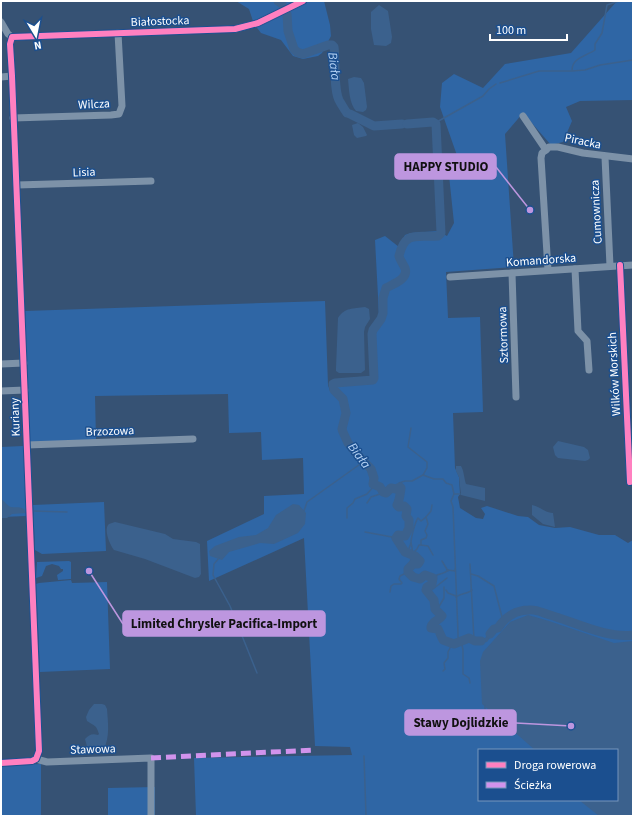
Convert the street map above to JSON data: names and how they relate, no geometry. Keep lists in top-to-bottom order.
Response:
{
  "streets": {
    "street": [
      "Białostocka",
      "Wilcza",
      "Piracka",
      "Lisia",
      "Cumownicza",
      "Komandorska",
      "Sztormowa",
      "Wilków Morskich",
      "Kuriany",
      "Brzozowa",
      "Stawowa"
    ]
  },
  "crossings": [
    ["Białostocka", "Wilcza"],
    ["Białostocka", "Kuriany"],
    ["Wilcza", "Kuriany"],
    ["Piracka", "Cumownicza"],
    ["Lisia", "Kuriany"],
    ["Cumownicza", "Komandorska"],
    ["Komandorska", "Sztormowa"],
    ["Komandorska", "Wilków Morskich"],
    ["Kuriany", "Brzozowa"],
    ["Kuriany", "Stawowa"]
  ],
  "water": ["Biała"],
  "places": ["HAPPY STUDIO", "Limited Chrysler Pacifica-Import", "Stawy Dojlidzkie"],
  "legend": ["Droga rowerowa", "Ścieżka"],
  "scale_bar": "100 m",
  "north": "bottom"
}
